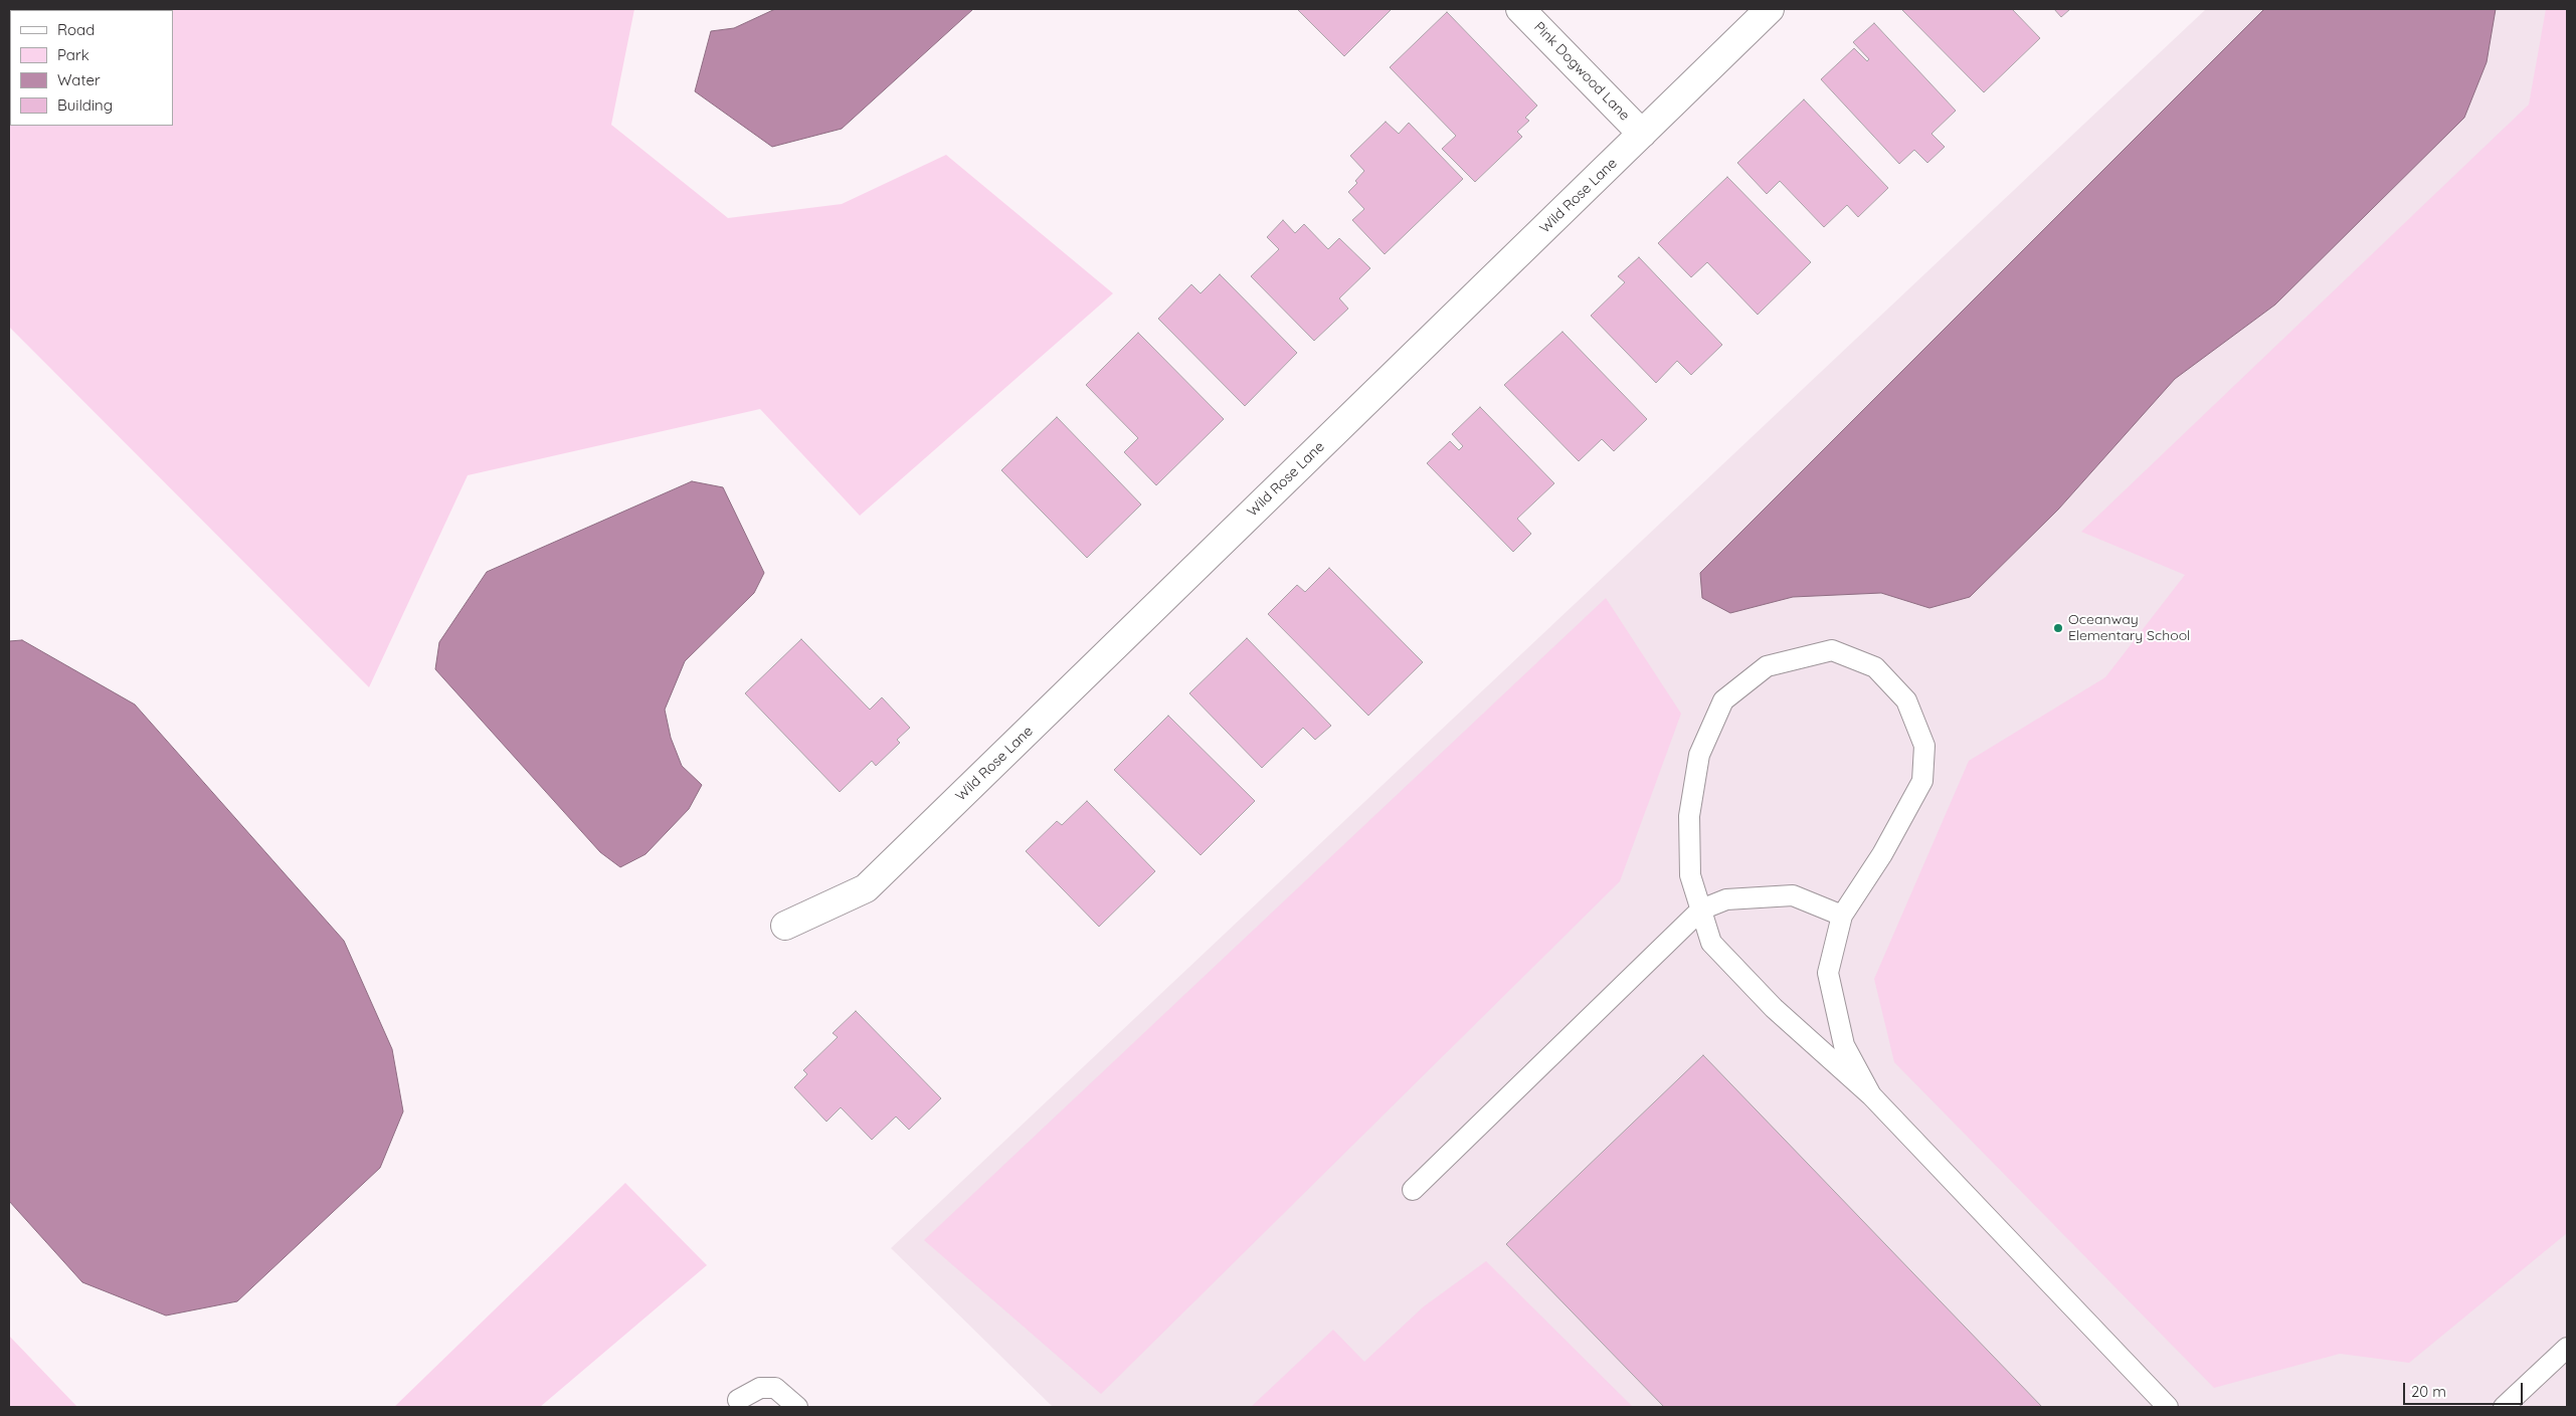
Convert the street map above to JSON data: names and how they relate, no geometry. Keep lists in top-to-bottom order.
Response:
{
  "streets": {
    "street": ["Pink Dogwood Lane", "Wild Rose Lane"]
  },
  "crossings": [
    ["Pink Dogwood Lane", "Wild Rose Lane"]
  ],
  "places": ["Oceanway Elementary School"],
  "legend": [
    "Road",
    "Park",
    "Water",
    "Building"
  ],
  "scale_bar": "20 m"
}
